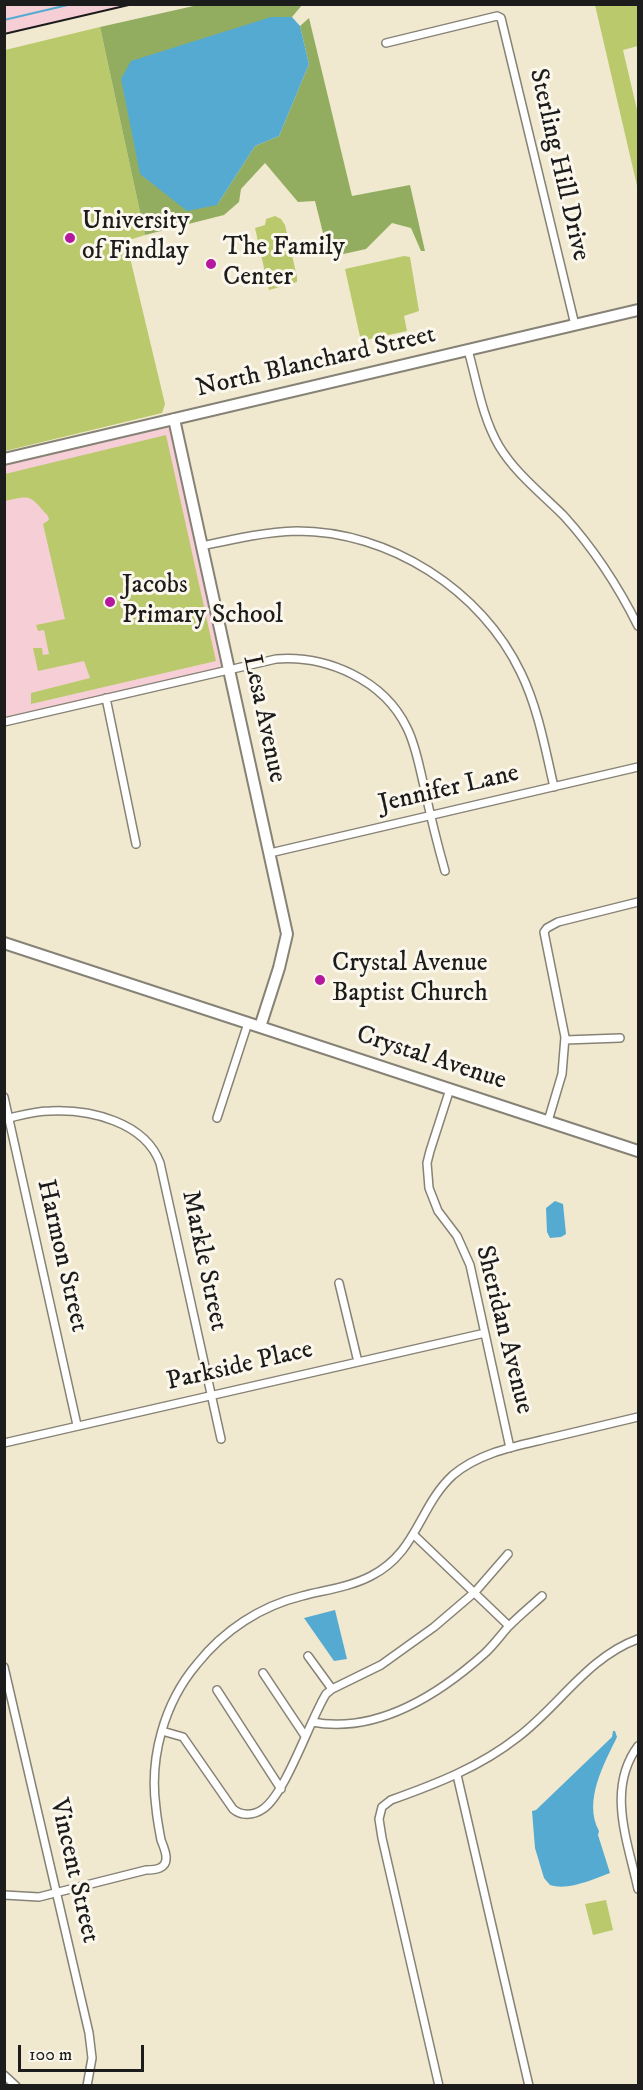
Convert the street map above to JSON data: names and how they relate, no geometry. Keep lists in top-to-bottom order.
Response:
{
  "streets": {
    "street": [
      "Sterling Hill Drive",
      "North Blanchard Street",
      "Lesa Avenue",
      "Jennifer Lane",
      "Crystal Avenue",
      "Harmon Street",
      "Markle Street",
      "Sheridan Avenue",
      "Parkside Place",
      "Vincent Street"
    ]
  },
  "crossings": [
    ["Sterling Hill Drive", "North Blanchard Street"],
    ["North Blanchard Street", "Lesa Avenue"],
    ["Lesa Avenue", "Jennifer Lane"],
    ["Lesa Avenue", "Crystal Avenue"],
    ["Crystal Avenue", "Sheridan Avenue"],
    ["Harmon Street", "Markle Street"],
    ["Harmon Street", "Parkside Place"],
    ["Markle Street", "Parkside Place"],
    ["Sheridan Avenue", "Parkside Place"]
  ],
  "places": [
    "University of Findlay",
    "The Family Center",
    "Jacobs Primary School",
    "Crystal Avenue Baptist Church"
  ],
  "scale_bar": "100 m"
}
